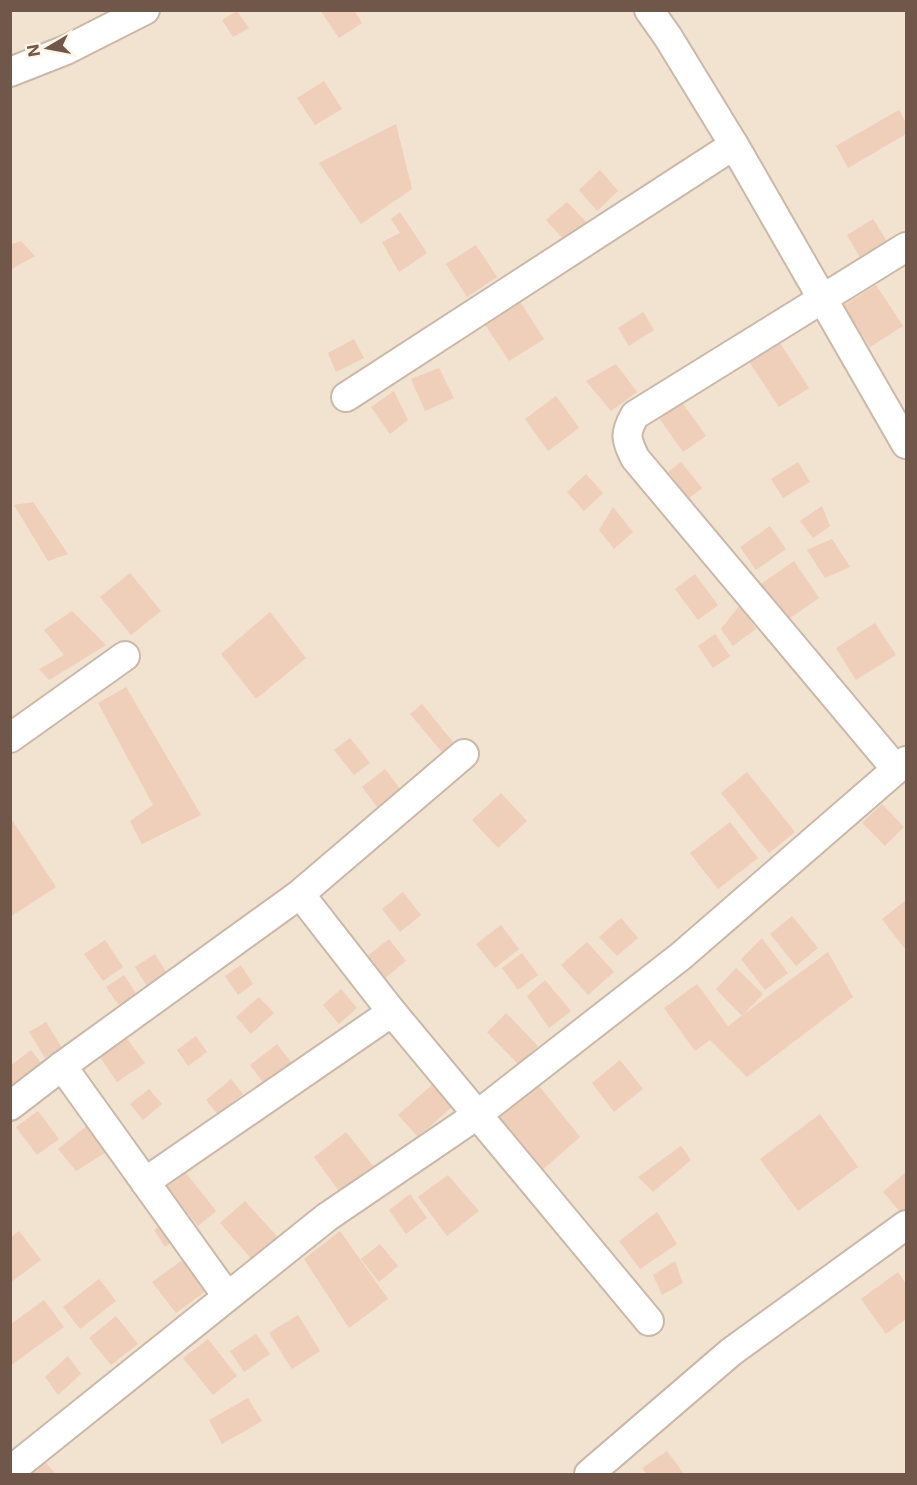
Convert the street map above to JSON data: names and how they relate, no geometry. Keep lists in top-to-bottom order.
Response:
{
  "north": "left"
}
